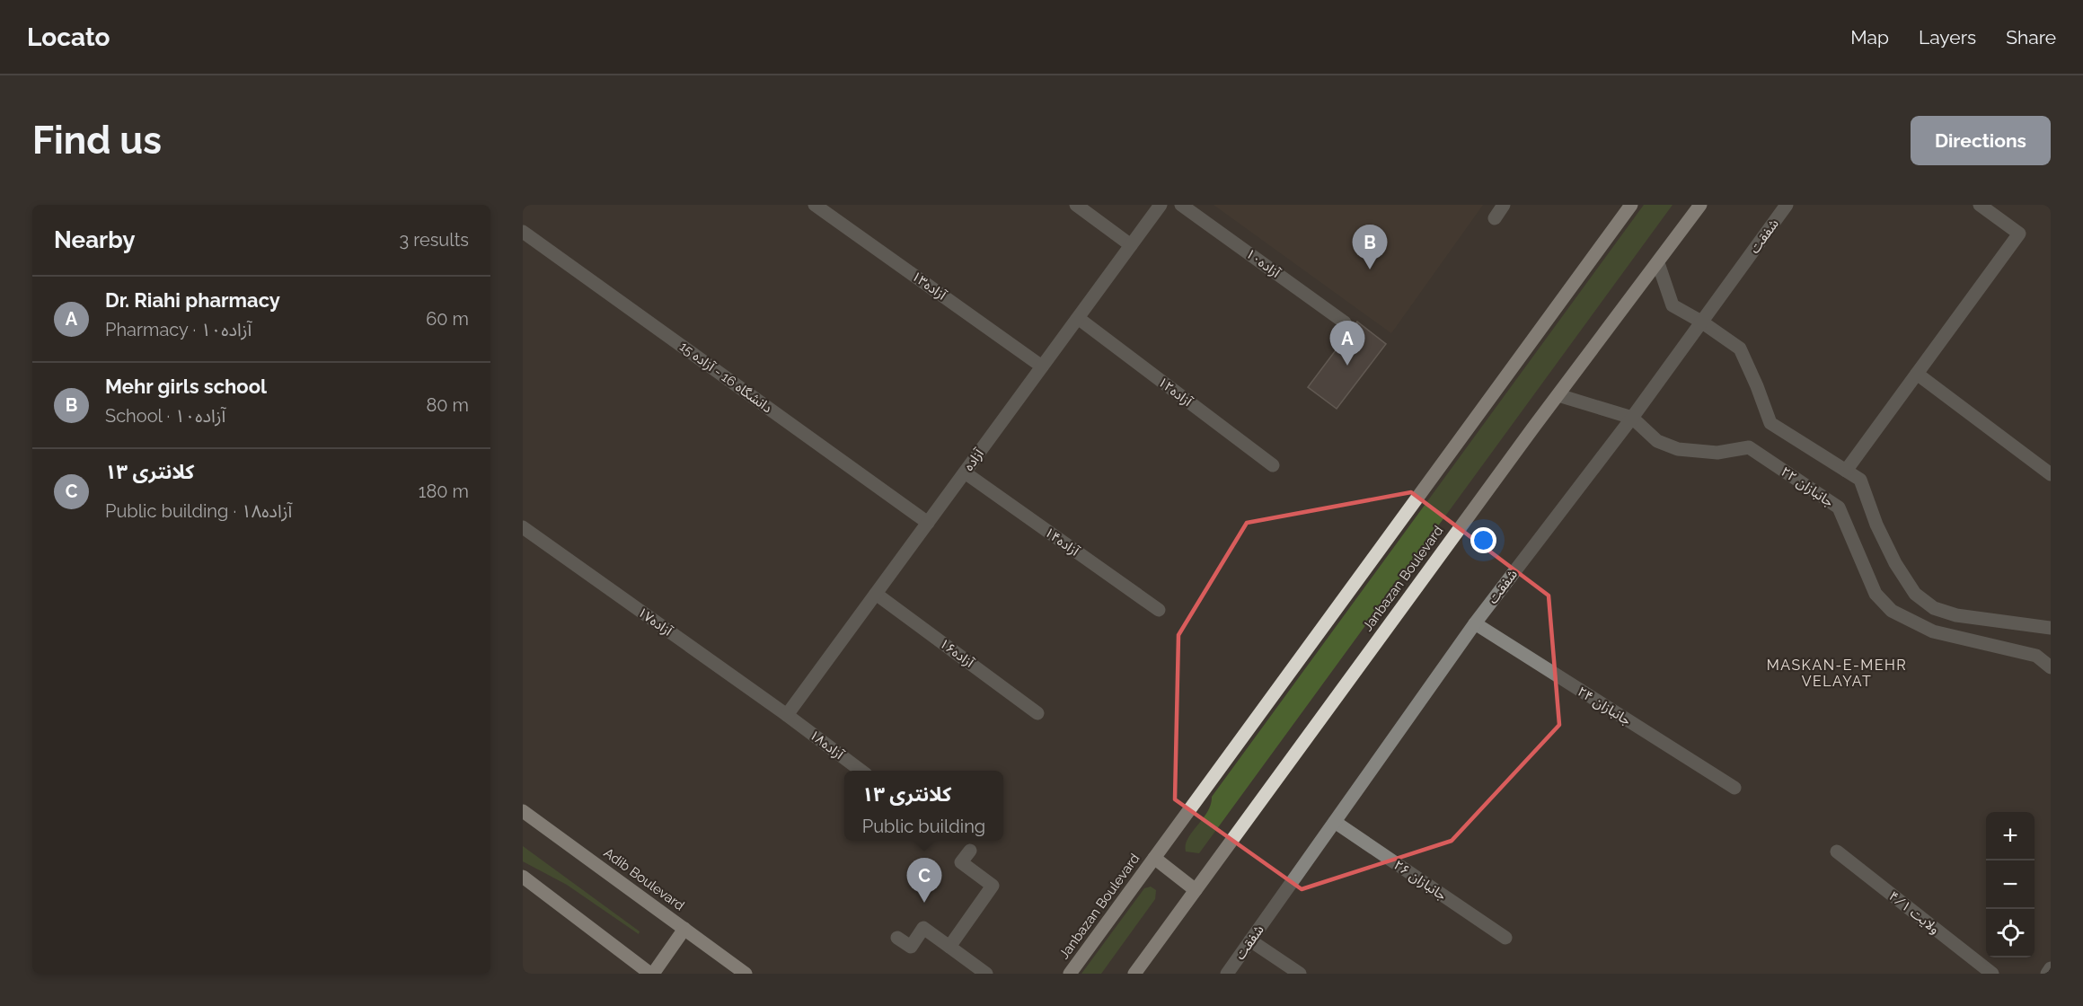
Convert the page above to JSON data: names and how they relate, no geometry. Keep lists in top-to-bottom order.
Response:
{
  "streets": {
    "main road": ["Janbazan Boulevard", "Adib Boulevard"],
    "street": [
      "شفقت",
      "آزاده۱۰",
      "آزاده۱۳",
      "دانشگاه 16 - آزاده 15",
      "آزاده۱۲",
      "آزاده",
      "جانبازان ۲۲",
      "آزاده۱۴",
      "آزاده۱۷",
      "آزاده۱۶",
      "جانبازان ۲۴",
      "آزاده۱۸",
      "جانبازان ۲۶",
      "ولایت ۴/۱"
    ]
  },
  "crossings": [
    ["شفقت", "جانبازان ۲۲"],
    ["شفقت", "جانبازان ۲۴"],
    ["شفقت", "جانبازان ۲۶"],
    ["آزاده۱۳", "آزاده"],
    ["دانشگاه 16 - آزاده 15", "آزاده"],
    ["آزاده۱۲", "آزاده"],
    ["آزاده", "آزاده۱۴"],
    ["آزاده", "آزاده۱۷"],
    ["آزاده", "آزاده۱۶"],
    ["آزاده", "آزاده۱۸"],
    ["جانبازان ۲۲", "Janbazan Boulevard"],
    ["آزاده۱۷", "آزاده۱۸"]
  ],
  "districts": ["MASKAN-E-MEHR VELAYAT"],
  "page": {
    "header": "Locato",
    "nav": ["Map", "Layers", "Share"],
    "buttons": "Directions",
    "title": "Find us",
    "heading": ["Nearby", "3 results"],
    "pins": ["B", "A", "C"],
    "list": [
      {
        "mark": "A",
        "name": "Dr. Riahi pharmacy",
        "note": "Pharmacy · آزاده۱۰",
        "value": "60 m"
      },
      {
        "mark": "B",
        "name": "Mehr girls school",
        "note": "School · آزاده۱۰",
        "value": "80 m"
      },
      {
        "mark": "C",
        "name": "کلانتری ۱۳",
        "note": "Public building · آزاده۱۸",
        "value": "180 m"
      }
    ],
    "popup": ["کلانتری ۱۳", "Public building"],
    "map_buttons": ["+", "−"]
  }
}
